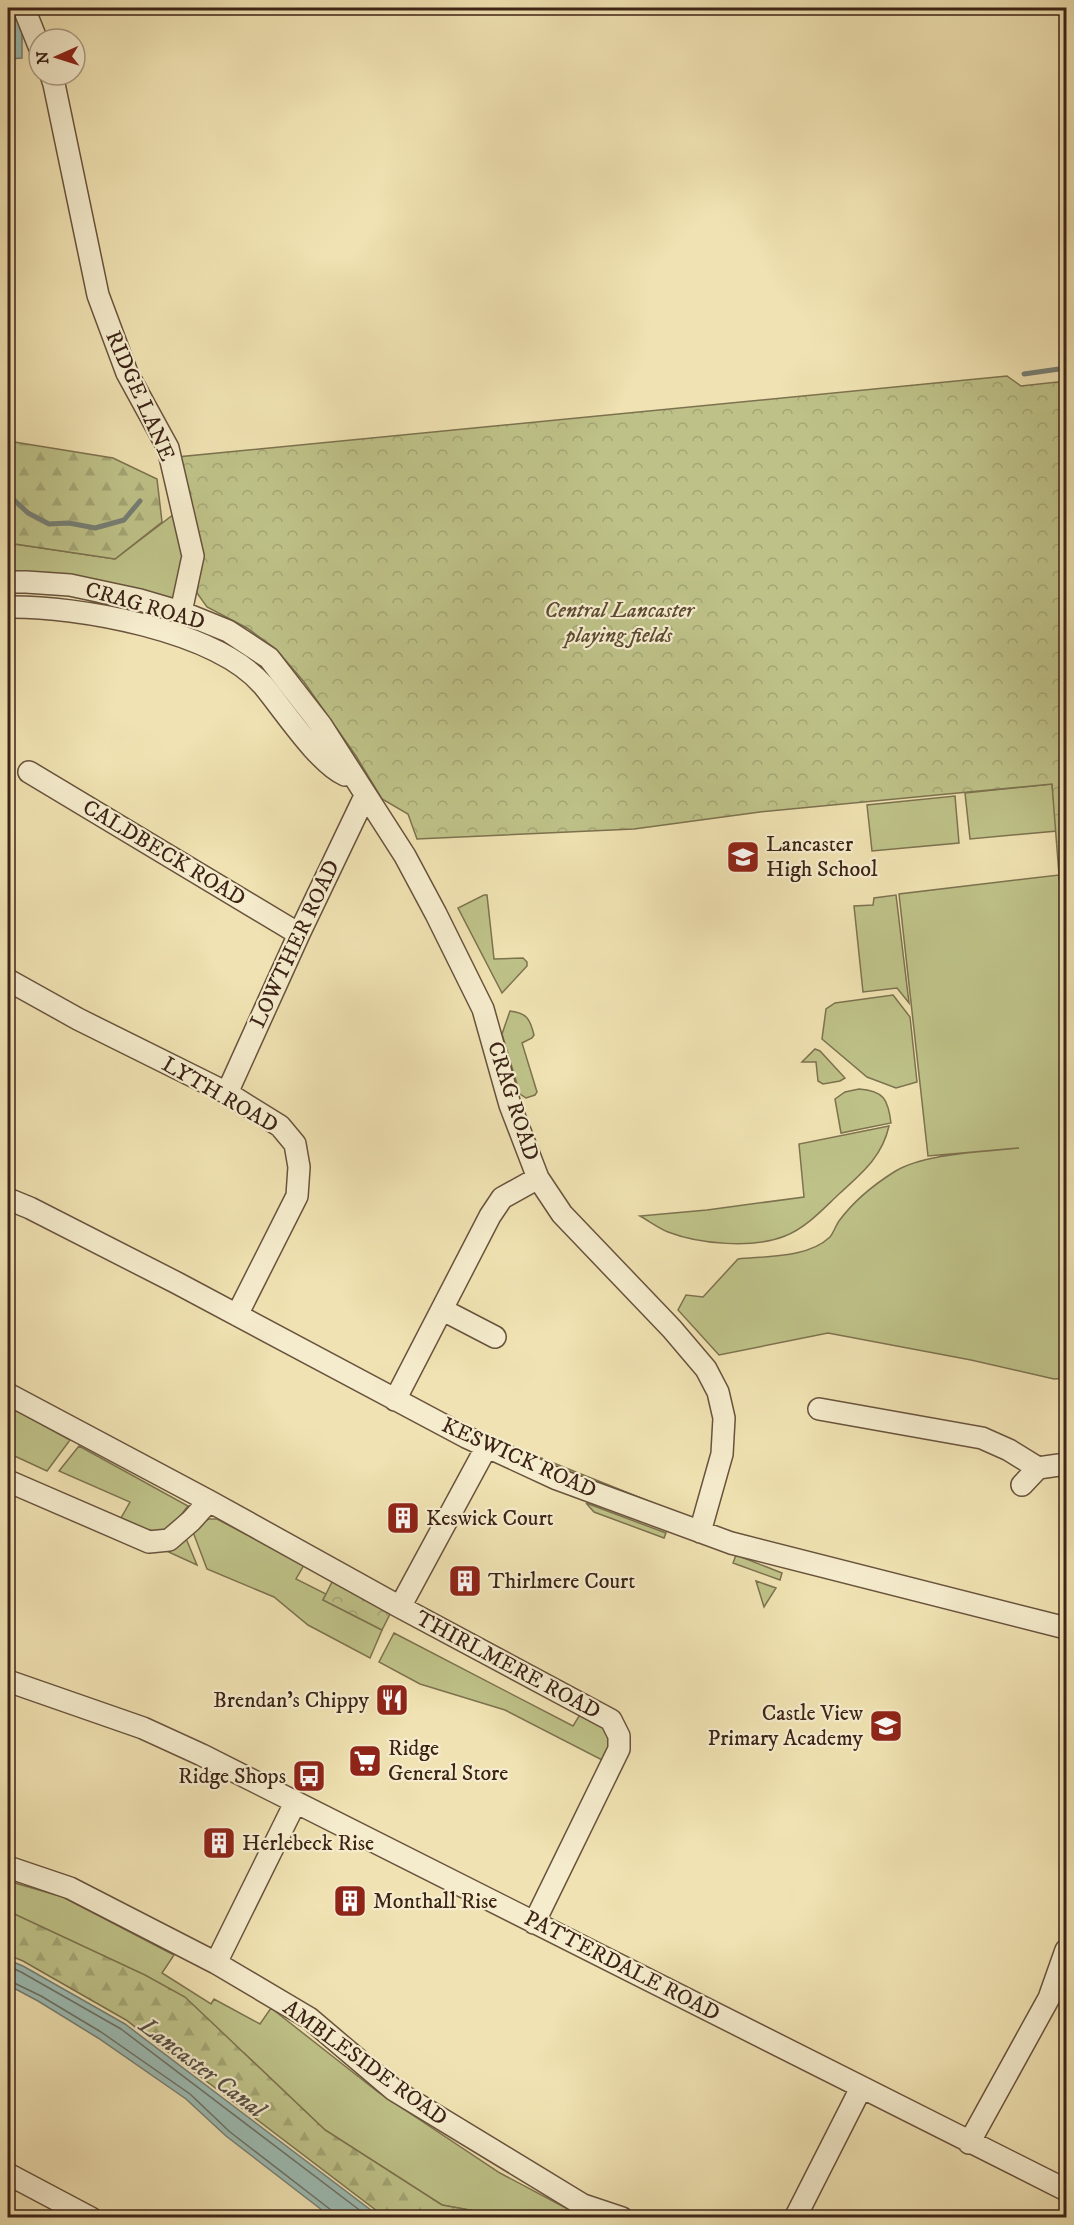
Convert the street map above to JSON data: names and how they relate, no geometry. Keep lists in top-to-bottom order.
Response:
{
  "streets": {
    "street": [
      "RIDGE LANE",
      "CRAG ROAD",
      "CALDBECK ROAD",
      "LOWTHER ROAD",
      "LYTH ROAD",
      "KESWICK ROAD",
      "THIRLMERE ROAD",
      "PATTERDALE ROAD",
      "AMBLESIDE ROAD"
    ]
  },
  "crossings": [
    ["RIDGE LANE", "CRAG ROAD"],
    ["CRAG ROAD", "LOWTHER ROAD"],
    ["CRAG ROAD", "KESWICK ROAD"],
    ["CALDBECK ROAD", "LOWTHER ROAD"],
    ["LOWTHER ROAD", "LYTH ROAD"],
    ["LYTH ROAD", "KESWICK ROAD"],
    ["THIRLMERE ROAD", "PATTERDALE ROAD"]
  ],
  "water": ["Lancaster Canal"],
  "parks": ["Central Lancaster playing fields"],
  "places": {
    "school or university": ["Lancaster High School", "Castle View Primary Academy"],
    "building": [
      "Keswick Court",
      "Thirlmere Court",
      "Herlebeck Rise",
      "Monthall Rise"
    ],
    "restaurant": ["Brendan's Chippy"],
    "supermarket": ["Ridge General Store"],
    "bus stop": ["Ridge Shops"]
  },
  "north": "left"
}
